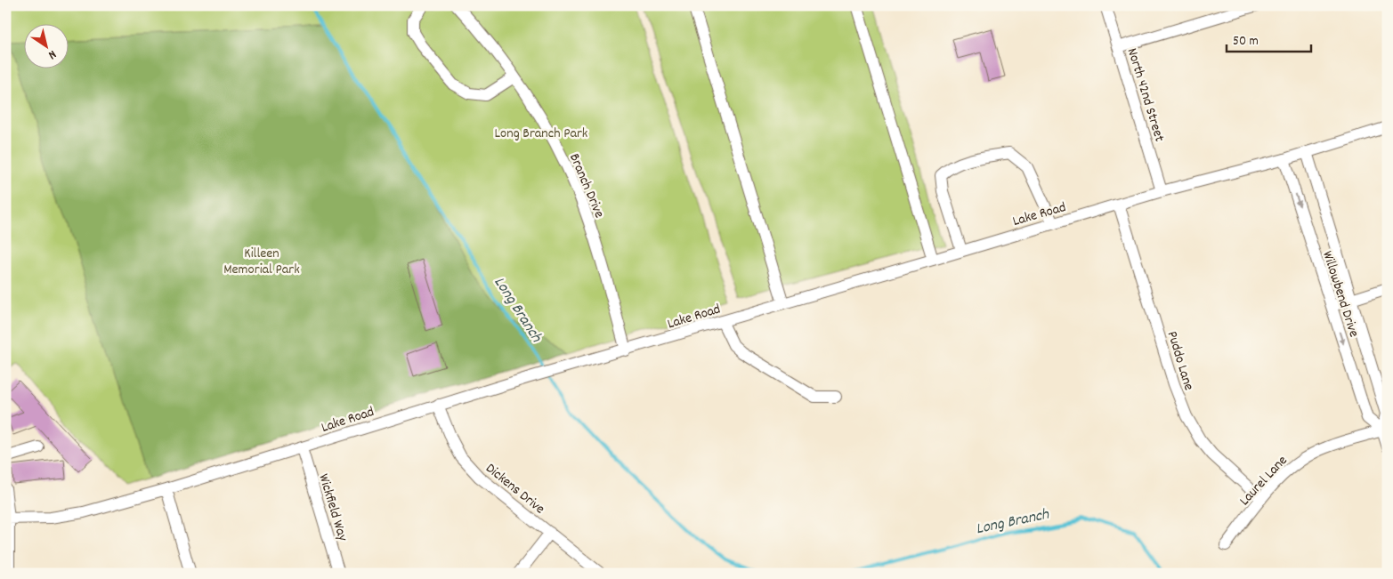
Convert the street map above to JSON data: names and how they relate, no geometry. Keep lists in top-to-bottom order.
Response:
{
  "streets": {
    "street": [
      "North 42nd Street",
      "Branch Drive",
      "Lake Road",
      "Willowbend Drive",
      "Puddo Lane",
      "Laurel Lane",
      "Dickens Drive",
      "Wickfield Way"
    ]
  },
  "crossings": [
    ["North 42nd Street", "Lake Road"],
    ["Branch Drive", "Lake Road"],
    ["Lake Road", "Willowbend Drive"],
    ["Lake Road", "Puddo Lane"],
    ["Lake Road", "Dickens Drive"],
    ["Lake Road", "Wickfield Way"],
    ["Willowbend Drive", "Laurel Lane"],
    ["Puddo Lane", "Laurel Lane"]
  ],
  "water": ["Long Branch"],
  "parks": ["Long Branch Park", "Killeen Memorial Park"],
  "scale_bar": "50 m",
  "north": "bottom right"
}
